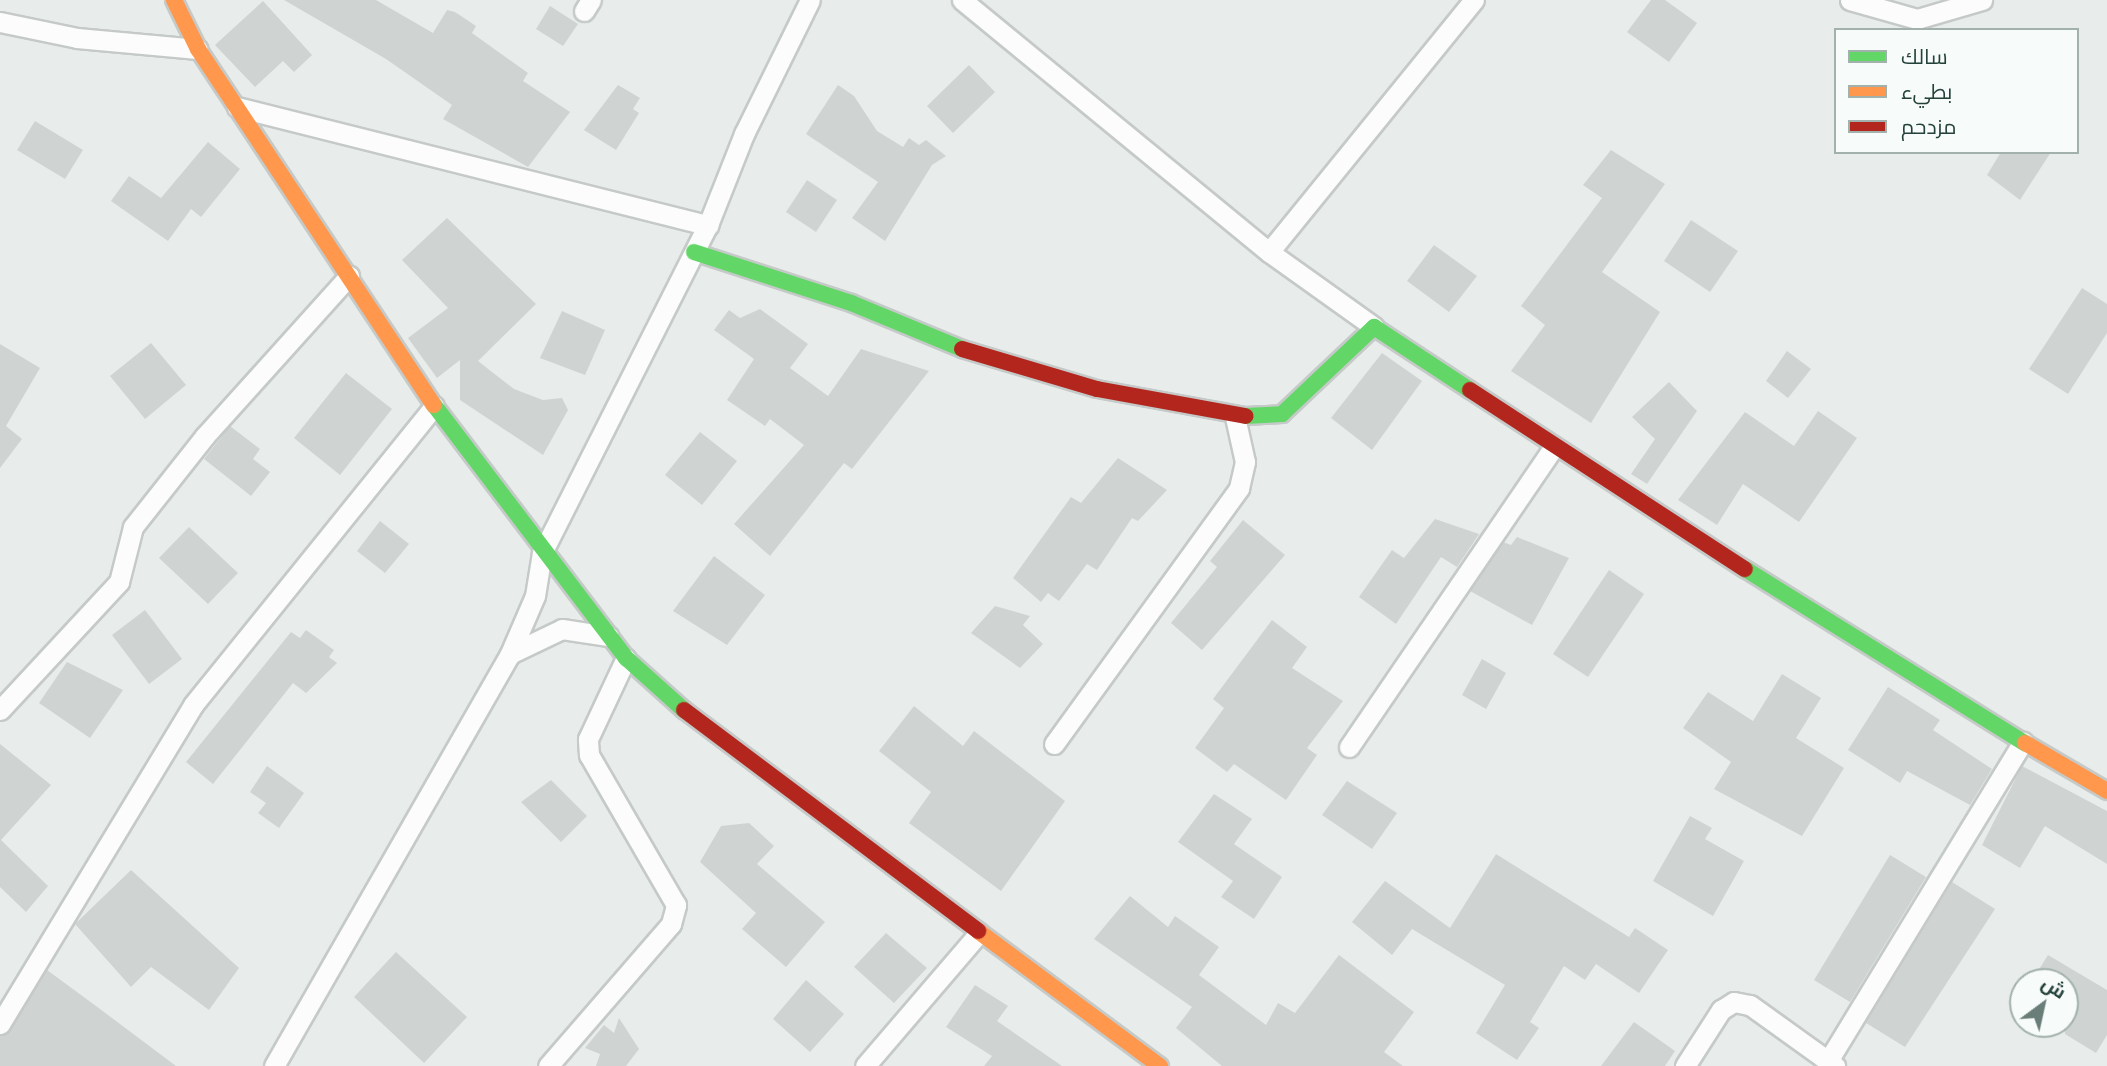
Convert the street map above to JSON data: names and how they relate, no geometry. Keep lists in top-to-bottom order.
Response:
{
  "legend": ["سالك", "بطيء", "مزدحم"],
  "north": "top right"
}
